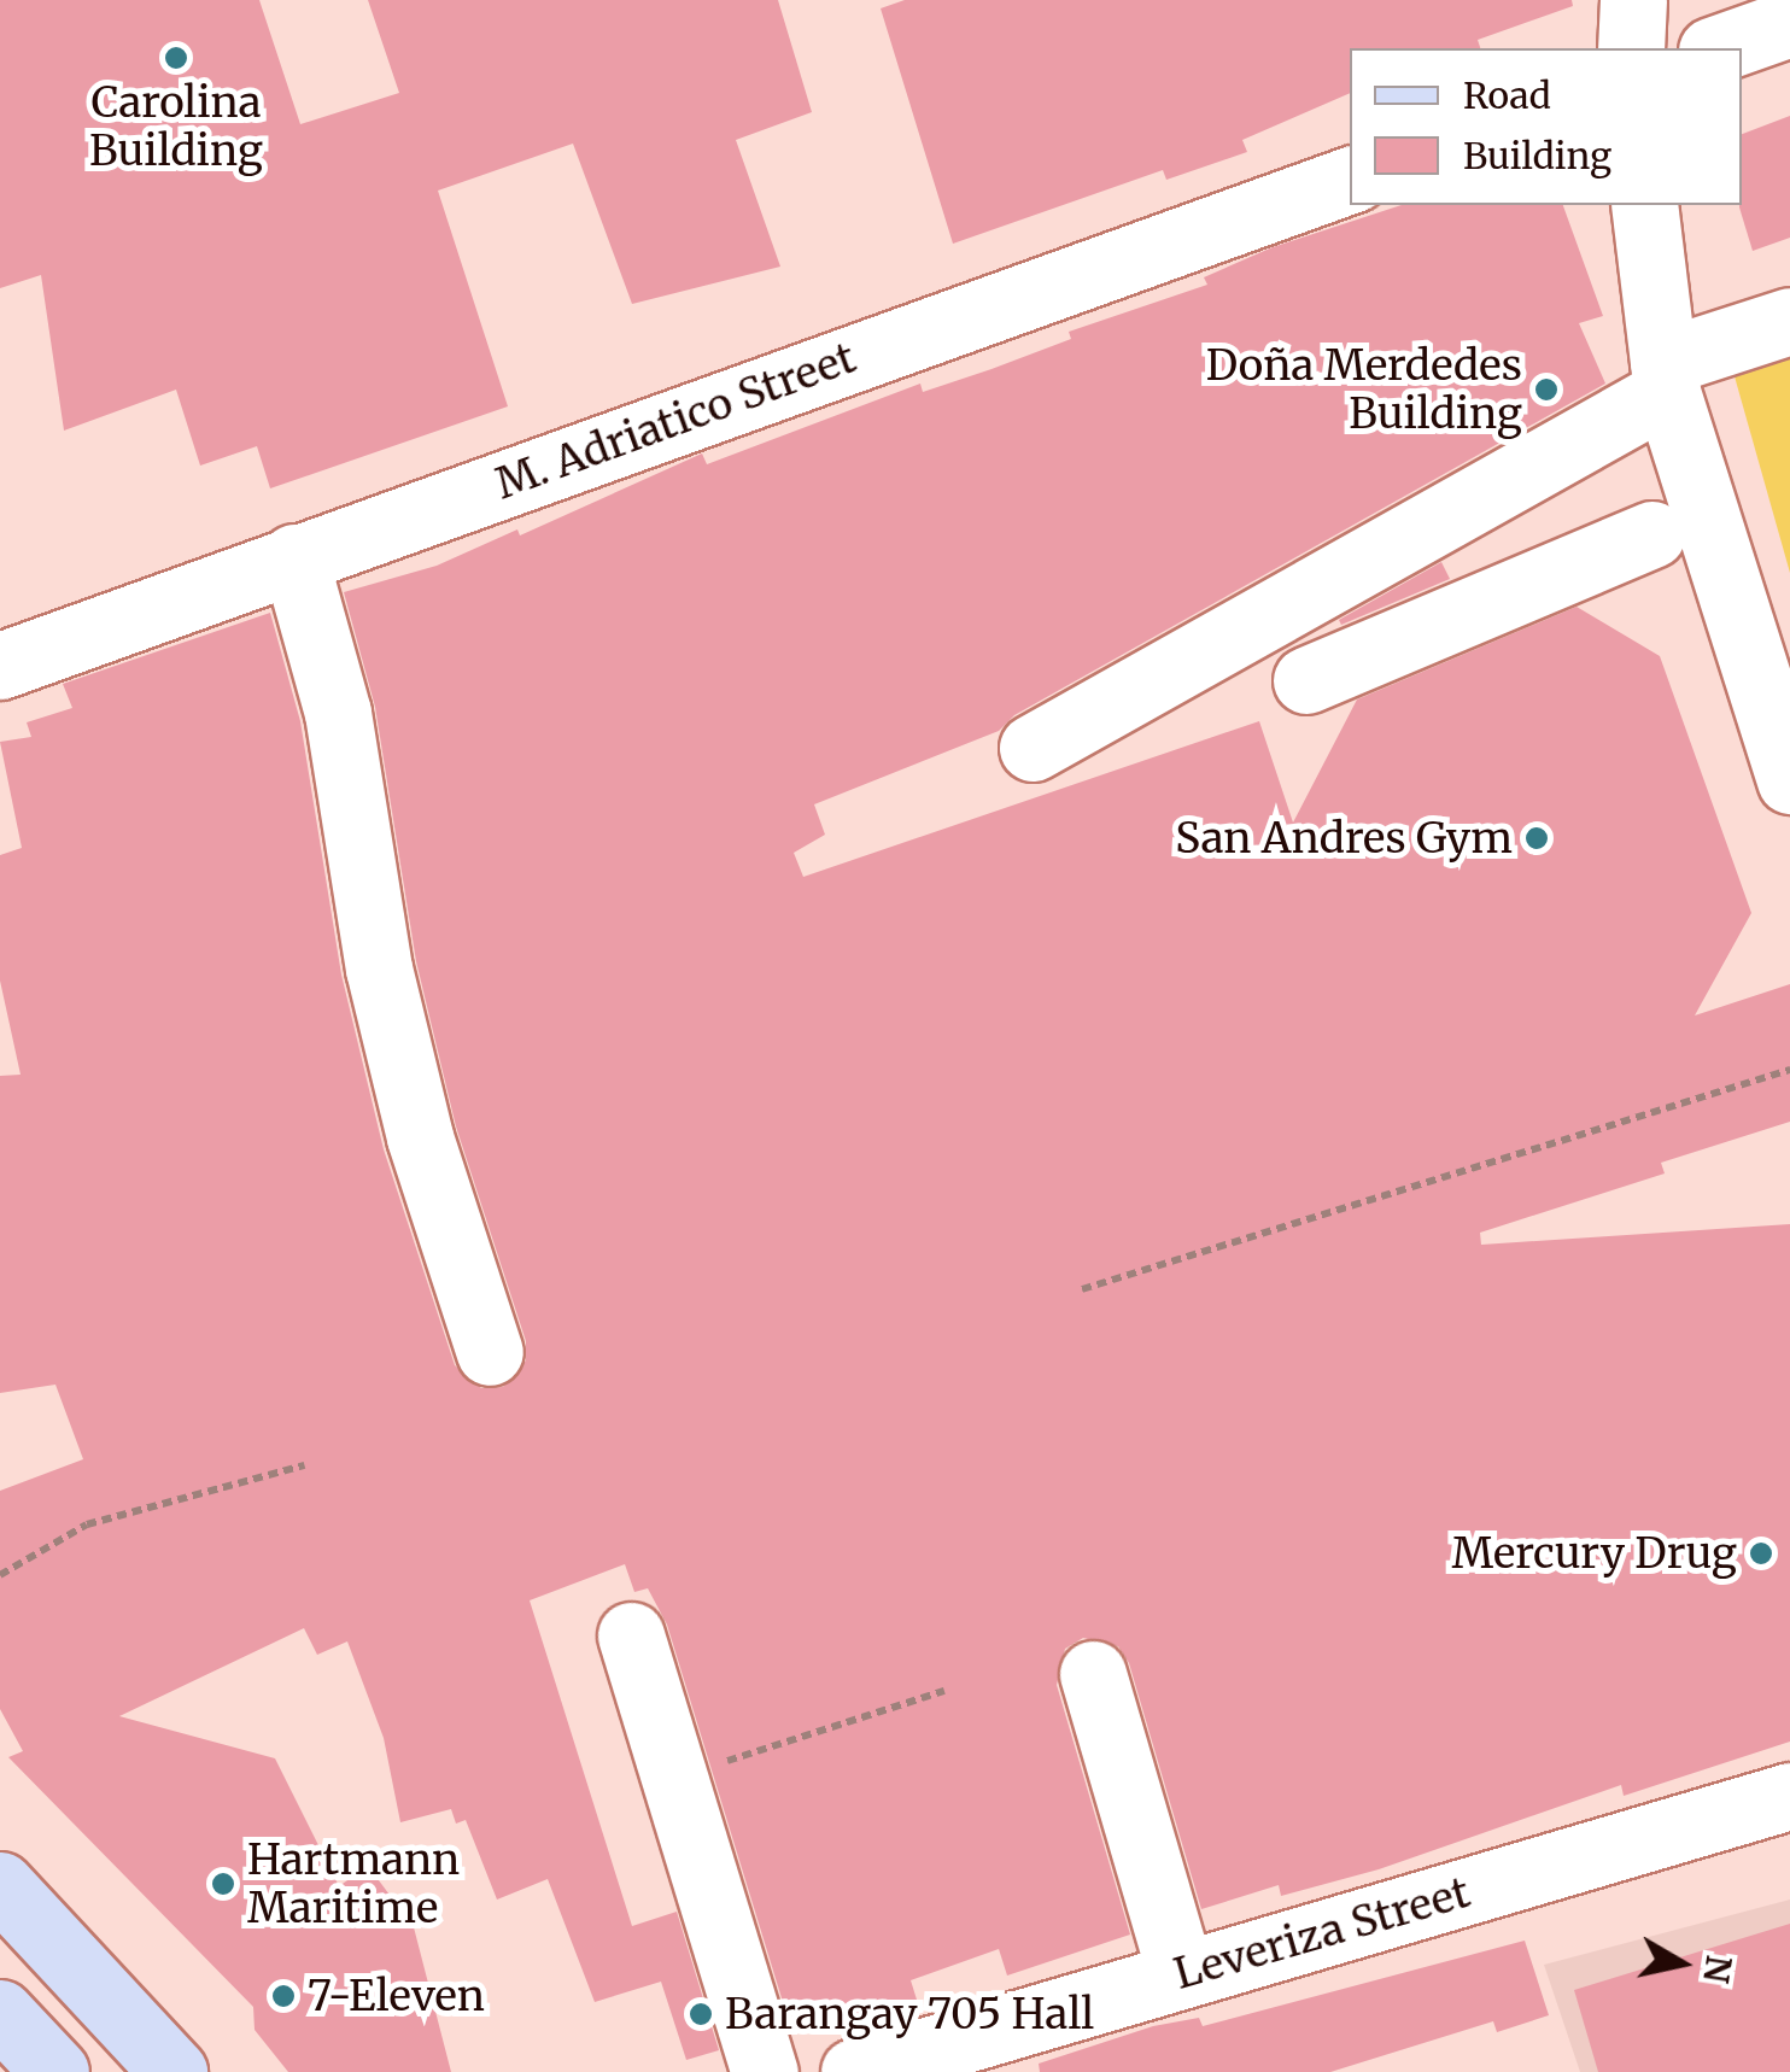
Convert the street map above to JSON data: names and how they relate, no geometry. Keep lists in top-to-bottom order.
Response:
{
  "streets": {
    "street": ["M. Adriatico Street", "Leveriza Street"]
  },
  "places": [
    "Carolina Building",
    "Doña Merdedes Building",
    "San Andres Gym",
    "Mercury Drug",
    "Hartmann Maritime",
    "7-Eleven",
    "Barangay 705 Hall"
  ],
  "legend": ["Road", "Building"],
  "north": "right"
}
